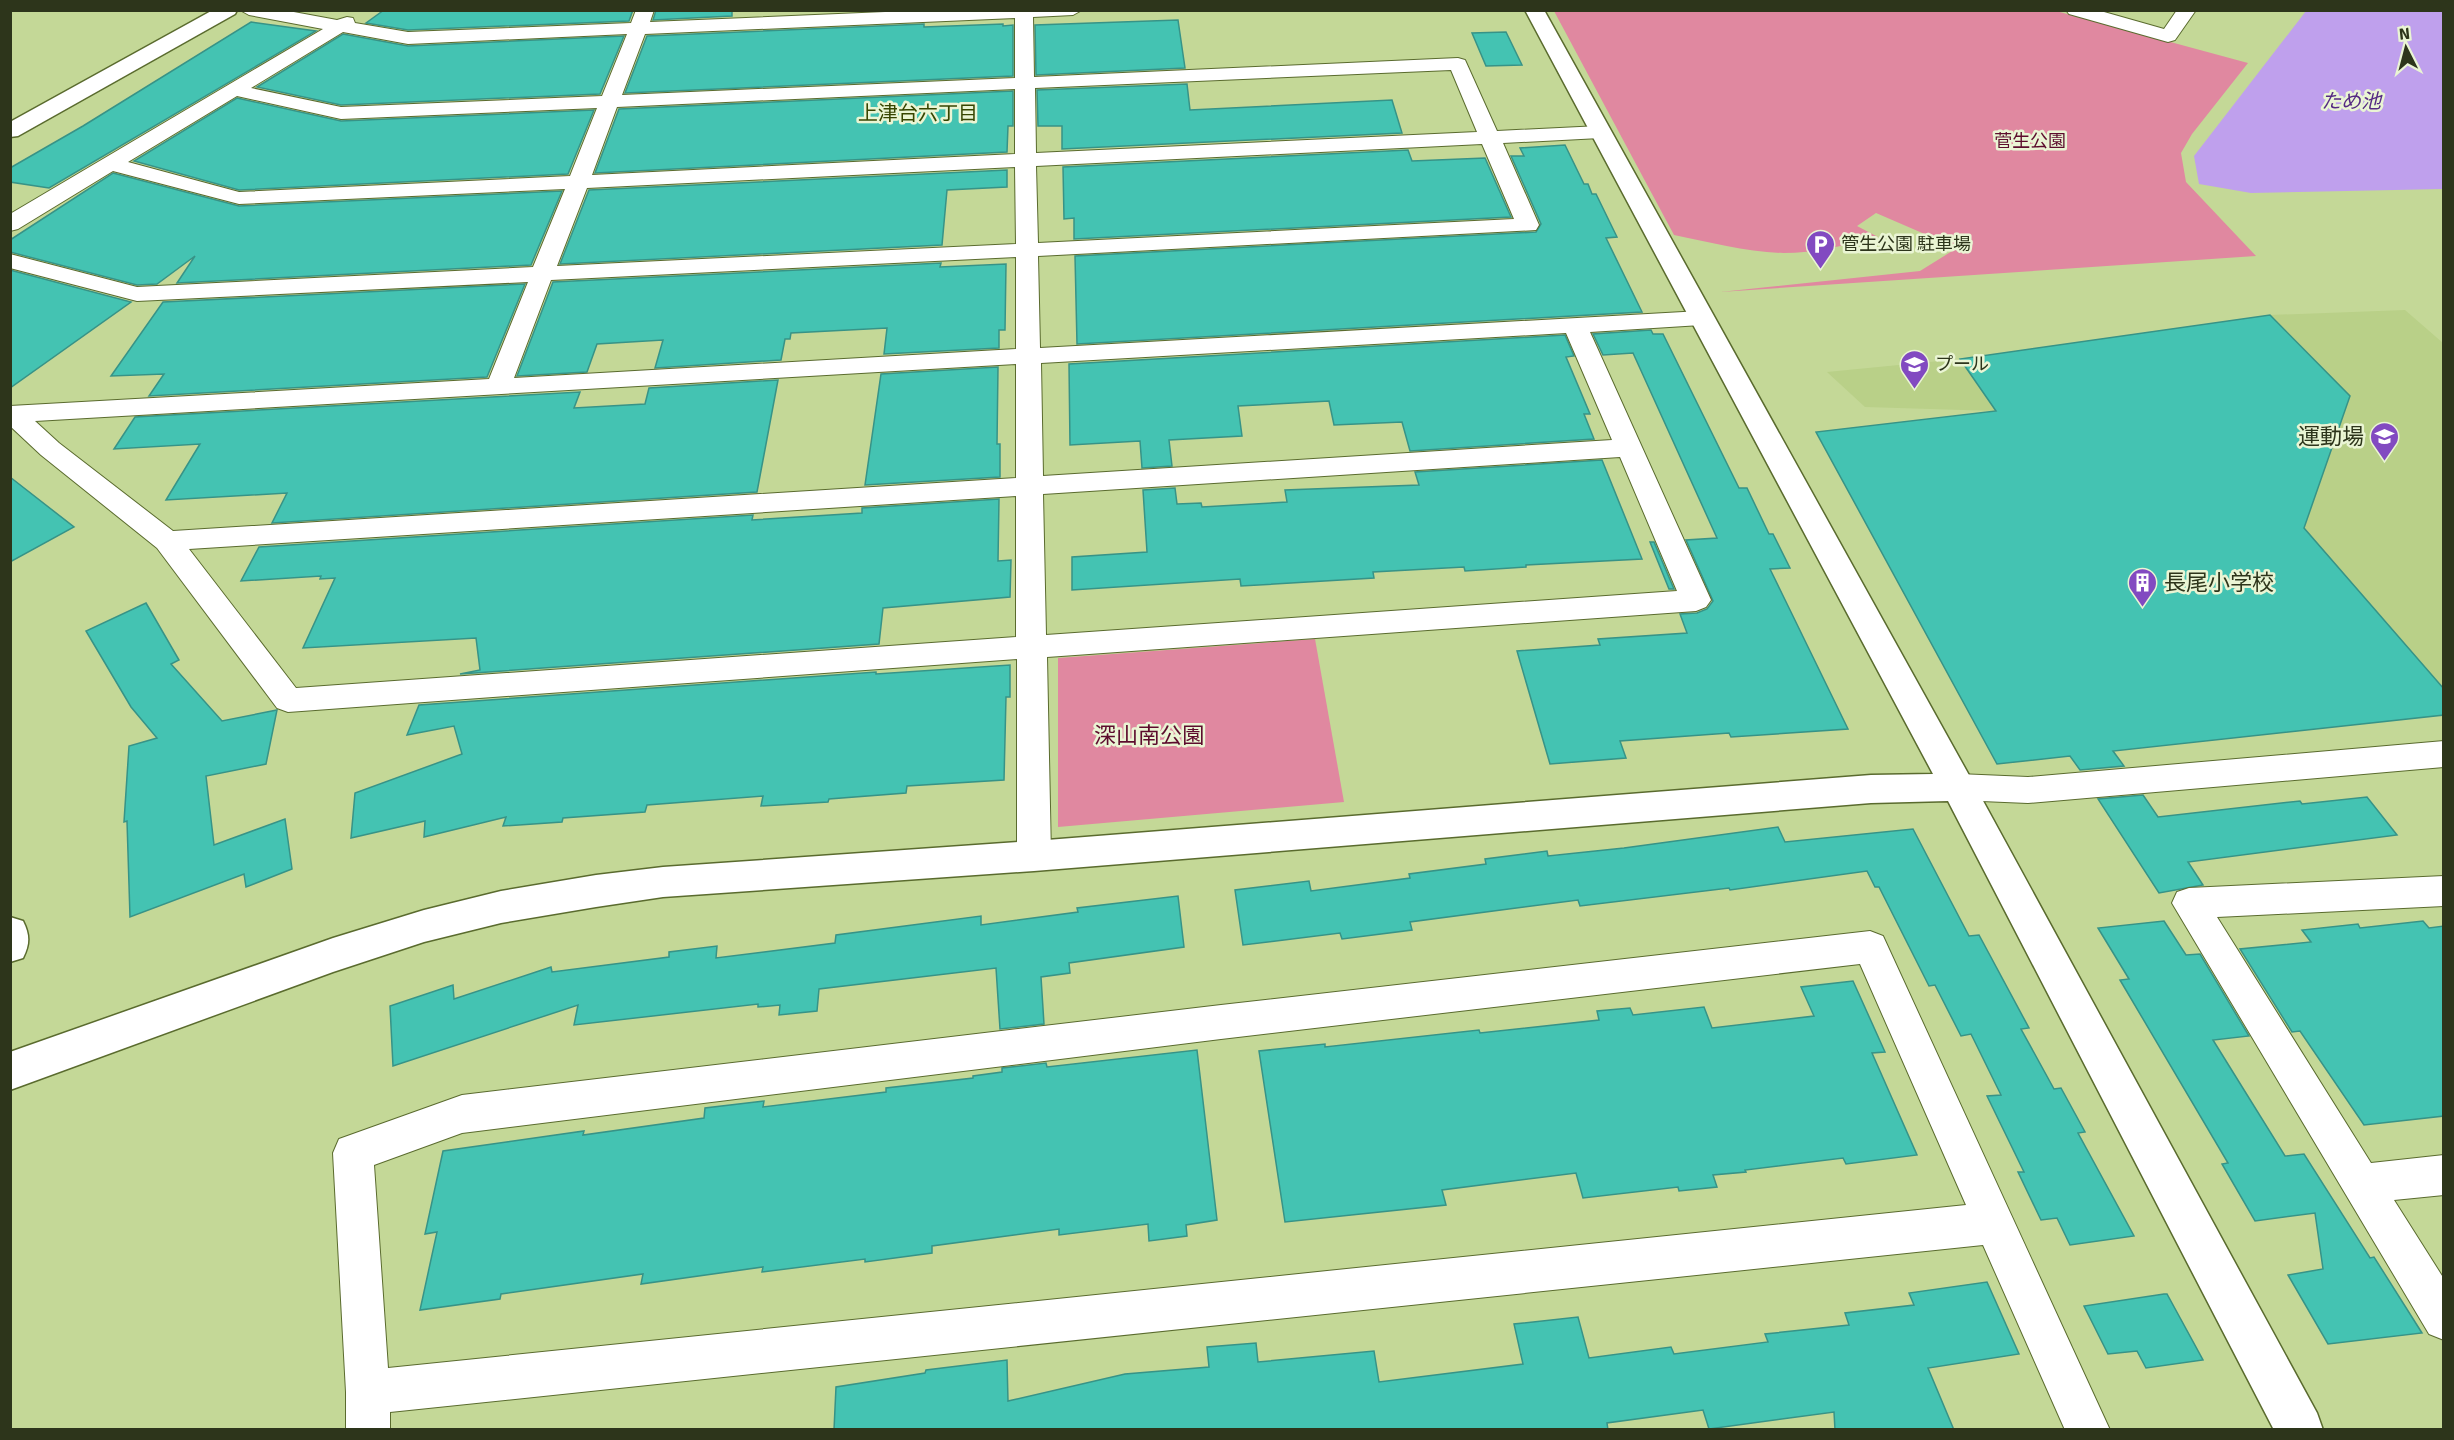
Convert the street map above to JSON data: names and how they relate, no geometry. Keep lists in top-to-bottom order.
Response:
{
  "districts": ["上津台六丁目"],
  "water": ["ため池"],
  "parks": ["菅生公園", "深山南公園"],
  "places": {
    "parking": ["管生公園 駐車場"],
    "school or university": ["プール", "運動場"],
    "building": ["長尾小学校"]
  },
  "north": "top"
}
